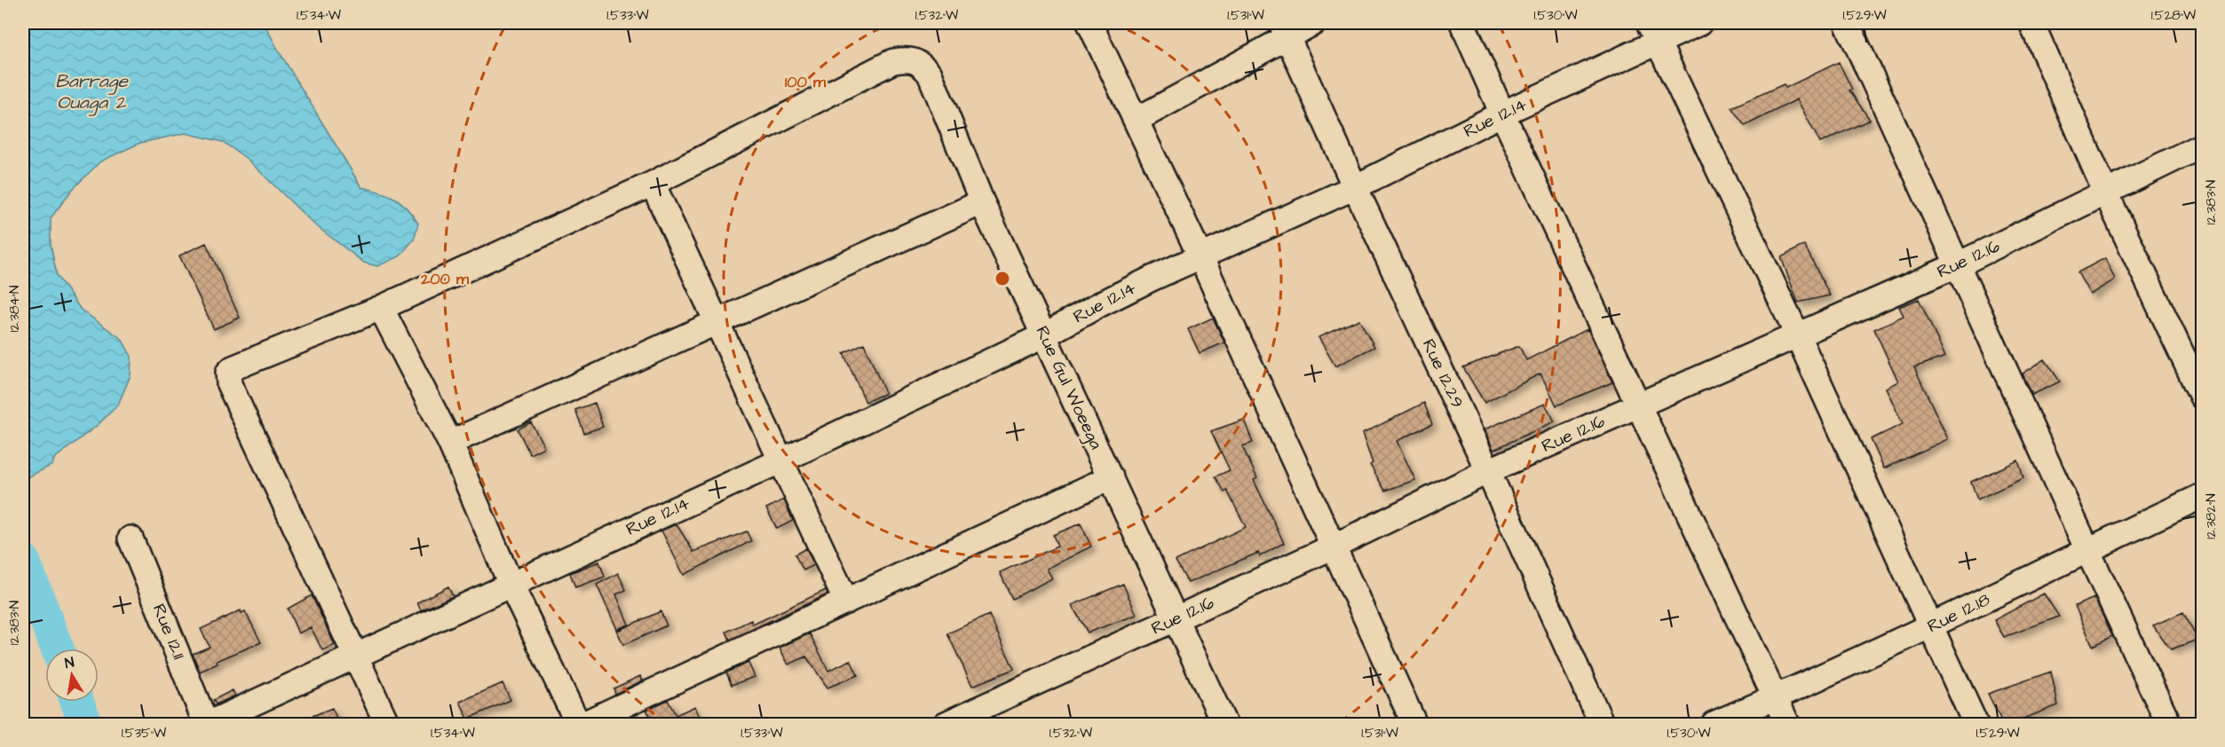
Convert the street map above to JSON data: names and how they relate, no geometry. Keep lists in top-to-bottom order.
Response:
{
  "streets": {
    "street": [
      "Rue 12.14",
      "Rue 12.16",
      "Rue 12.29",
      "Rue Gul Woeega",
      "Rue 12.18",
      "Rue 12.11"
    ]
  },
  "crossings": [
    ["Rue 12.14", "Rue 12.29"],
    ["Rue 12.14", "Rue Gul Woeega"],
    ["Rue 12.14", "Rue 12.11"],
    ["Rue 12.16", "Rue 12.29"],
    ["Rue 12.16", "Rue Gul Woeega"]
  ],
  "water": ["Barrage Ouaga 2"],
  "north": "top",
  "coordinates": [
    "1.534°W",
    "1.533°W",
    "1.532°W",
    "1.531°W",
    "1.530°W",
    "1.529°W",
    "1.528°W",
    "12.383°N",
    "12.384°N",
    "12.382°N",
    "1.535°W"
  ],
  "rings": ["100 m", "200 m"]
}
